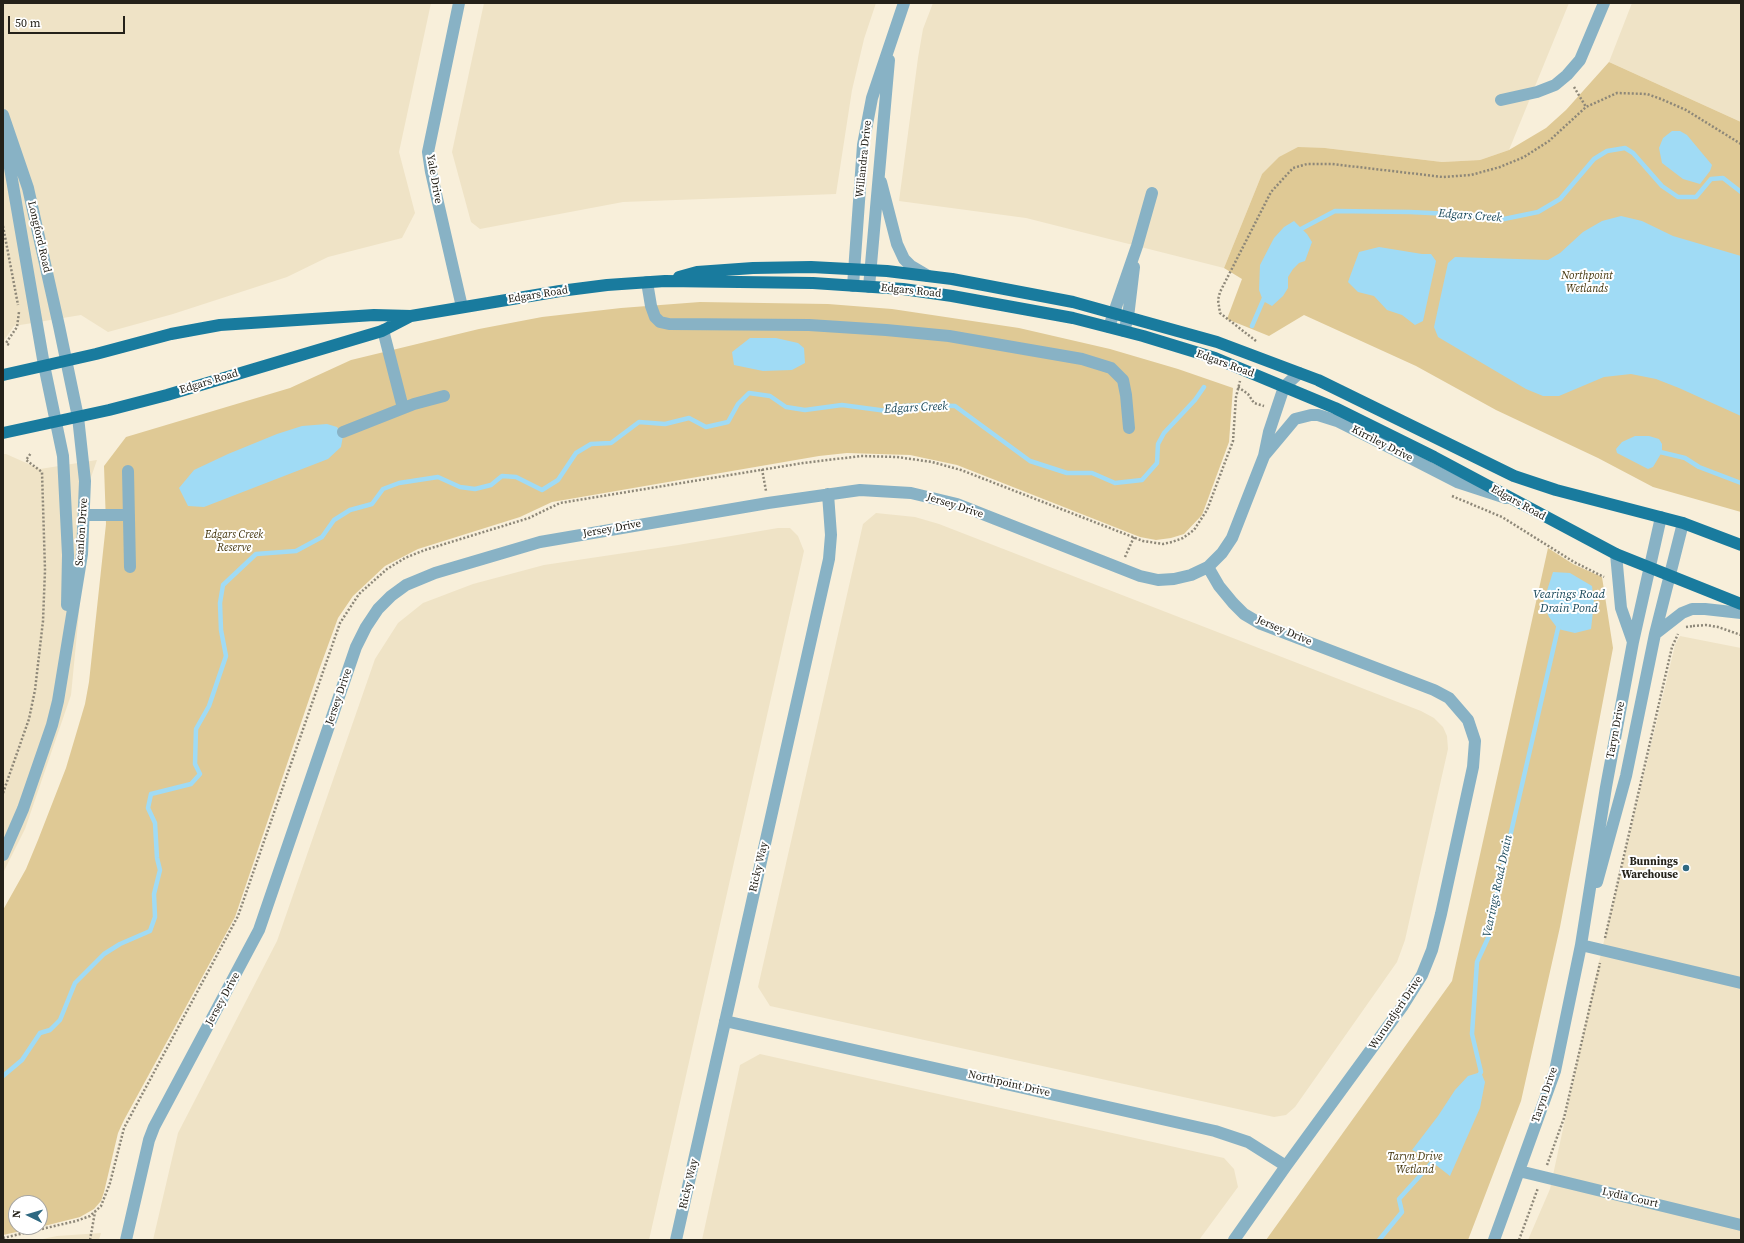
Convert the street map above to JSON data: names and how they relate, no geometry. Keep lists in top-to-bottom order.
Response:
{
  "streets": {
    "main road": ["Edgars Road"],
    "street": [
      "Willandra Drive",
      "Yale Drive",
      "Longford Road",
      "Kirriley Drive",
      "Jersey Drive",
      "Scanlon Drive",
      "Taryn Drive",
      "Ricky Way",
      "Wurundjeri Drive",
      "Northpoint Drive",
      "Lydia Court"
    ]
  },
  "crossings": [
    ["Willandra Drive", "Edgars Road"],
    ["Yale Drive", "Edgars Road"],
    ["Longford Road", "Edgars Road"],
    ["Longford Road", "Scanlon Drive"],
    ["Edgars Road", "Kirriley Drive"],
    ["Edgars Road", "Scanlon Drive"],
    ["Edgars Road", "Taryn Drive"],
    ["Kirriley Drive", "Jersey Drive"],
    ["Jersey Drive", "Ricky Way"],
    ["Jersey Drive", "Wurundjeri Drive"],
    ["Taryn Drive", "Lydia Court"],
    ["Ricky Way", "Northpoint Drive"],
    ["Wurundjeri Drive", "Northpoint Drive"]
  ],
  "water": ["Edgars Creek", "Vearings Road Drain Pond", "Vearings Road Drain"],
  "parks": ["Northpoint Wetlands", "Edgars Creek Reserve", "Taryn Drive Wetland"],
  "places": ["Bunnings Warehouse"],
  "scale_bar": "50 m",
  "north": "left"
}
